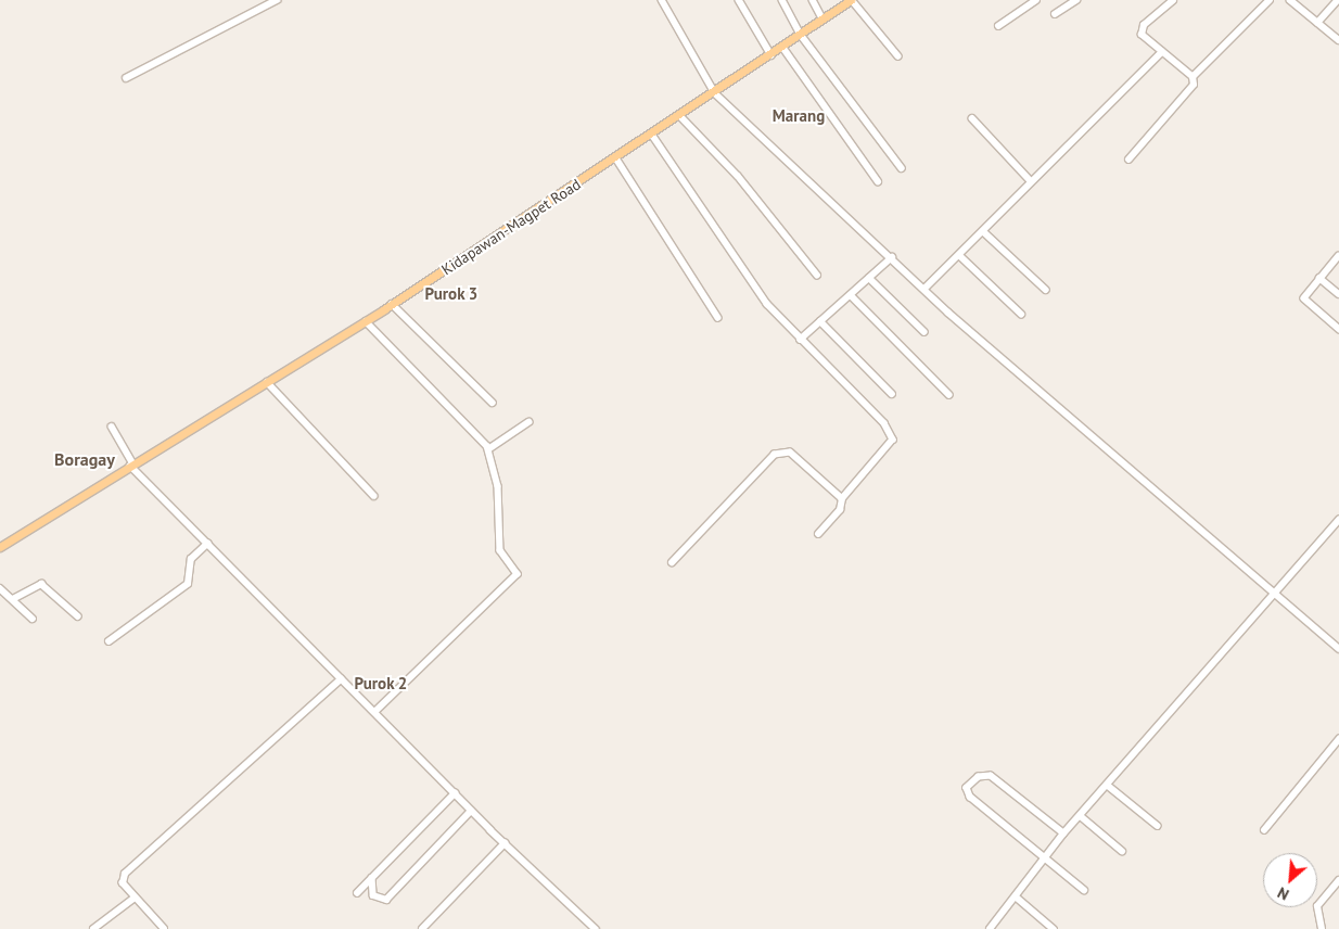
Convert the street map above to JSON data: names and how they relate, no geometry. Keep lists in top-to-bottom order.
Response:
{
  "streets": {
    "main road": ["Kidapawan-Magpet Road"]
  },
  "districts": [
    "Marang",
    "Purok 3",
    "Boragay",
    "Purok 2"
  ],
  "north": "bottom left"
}
